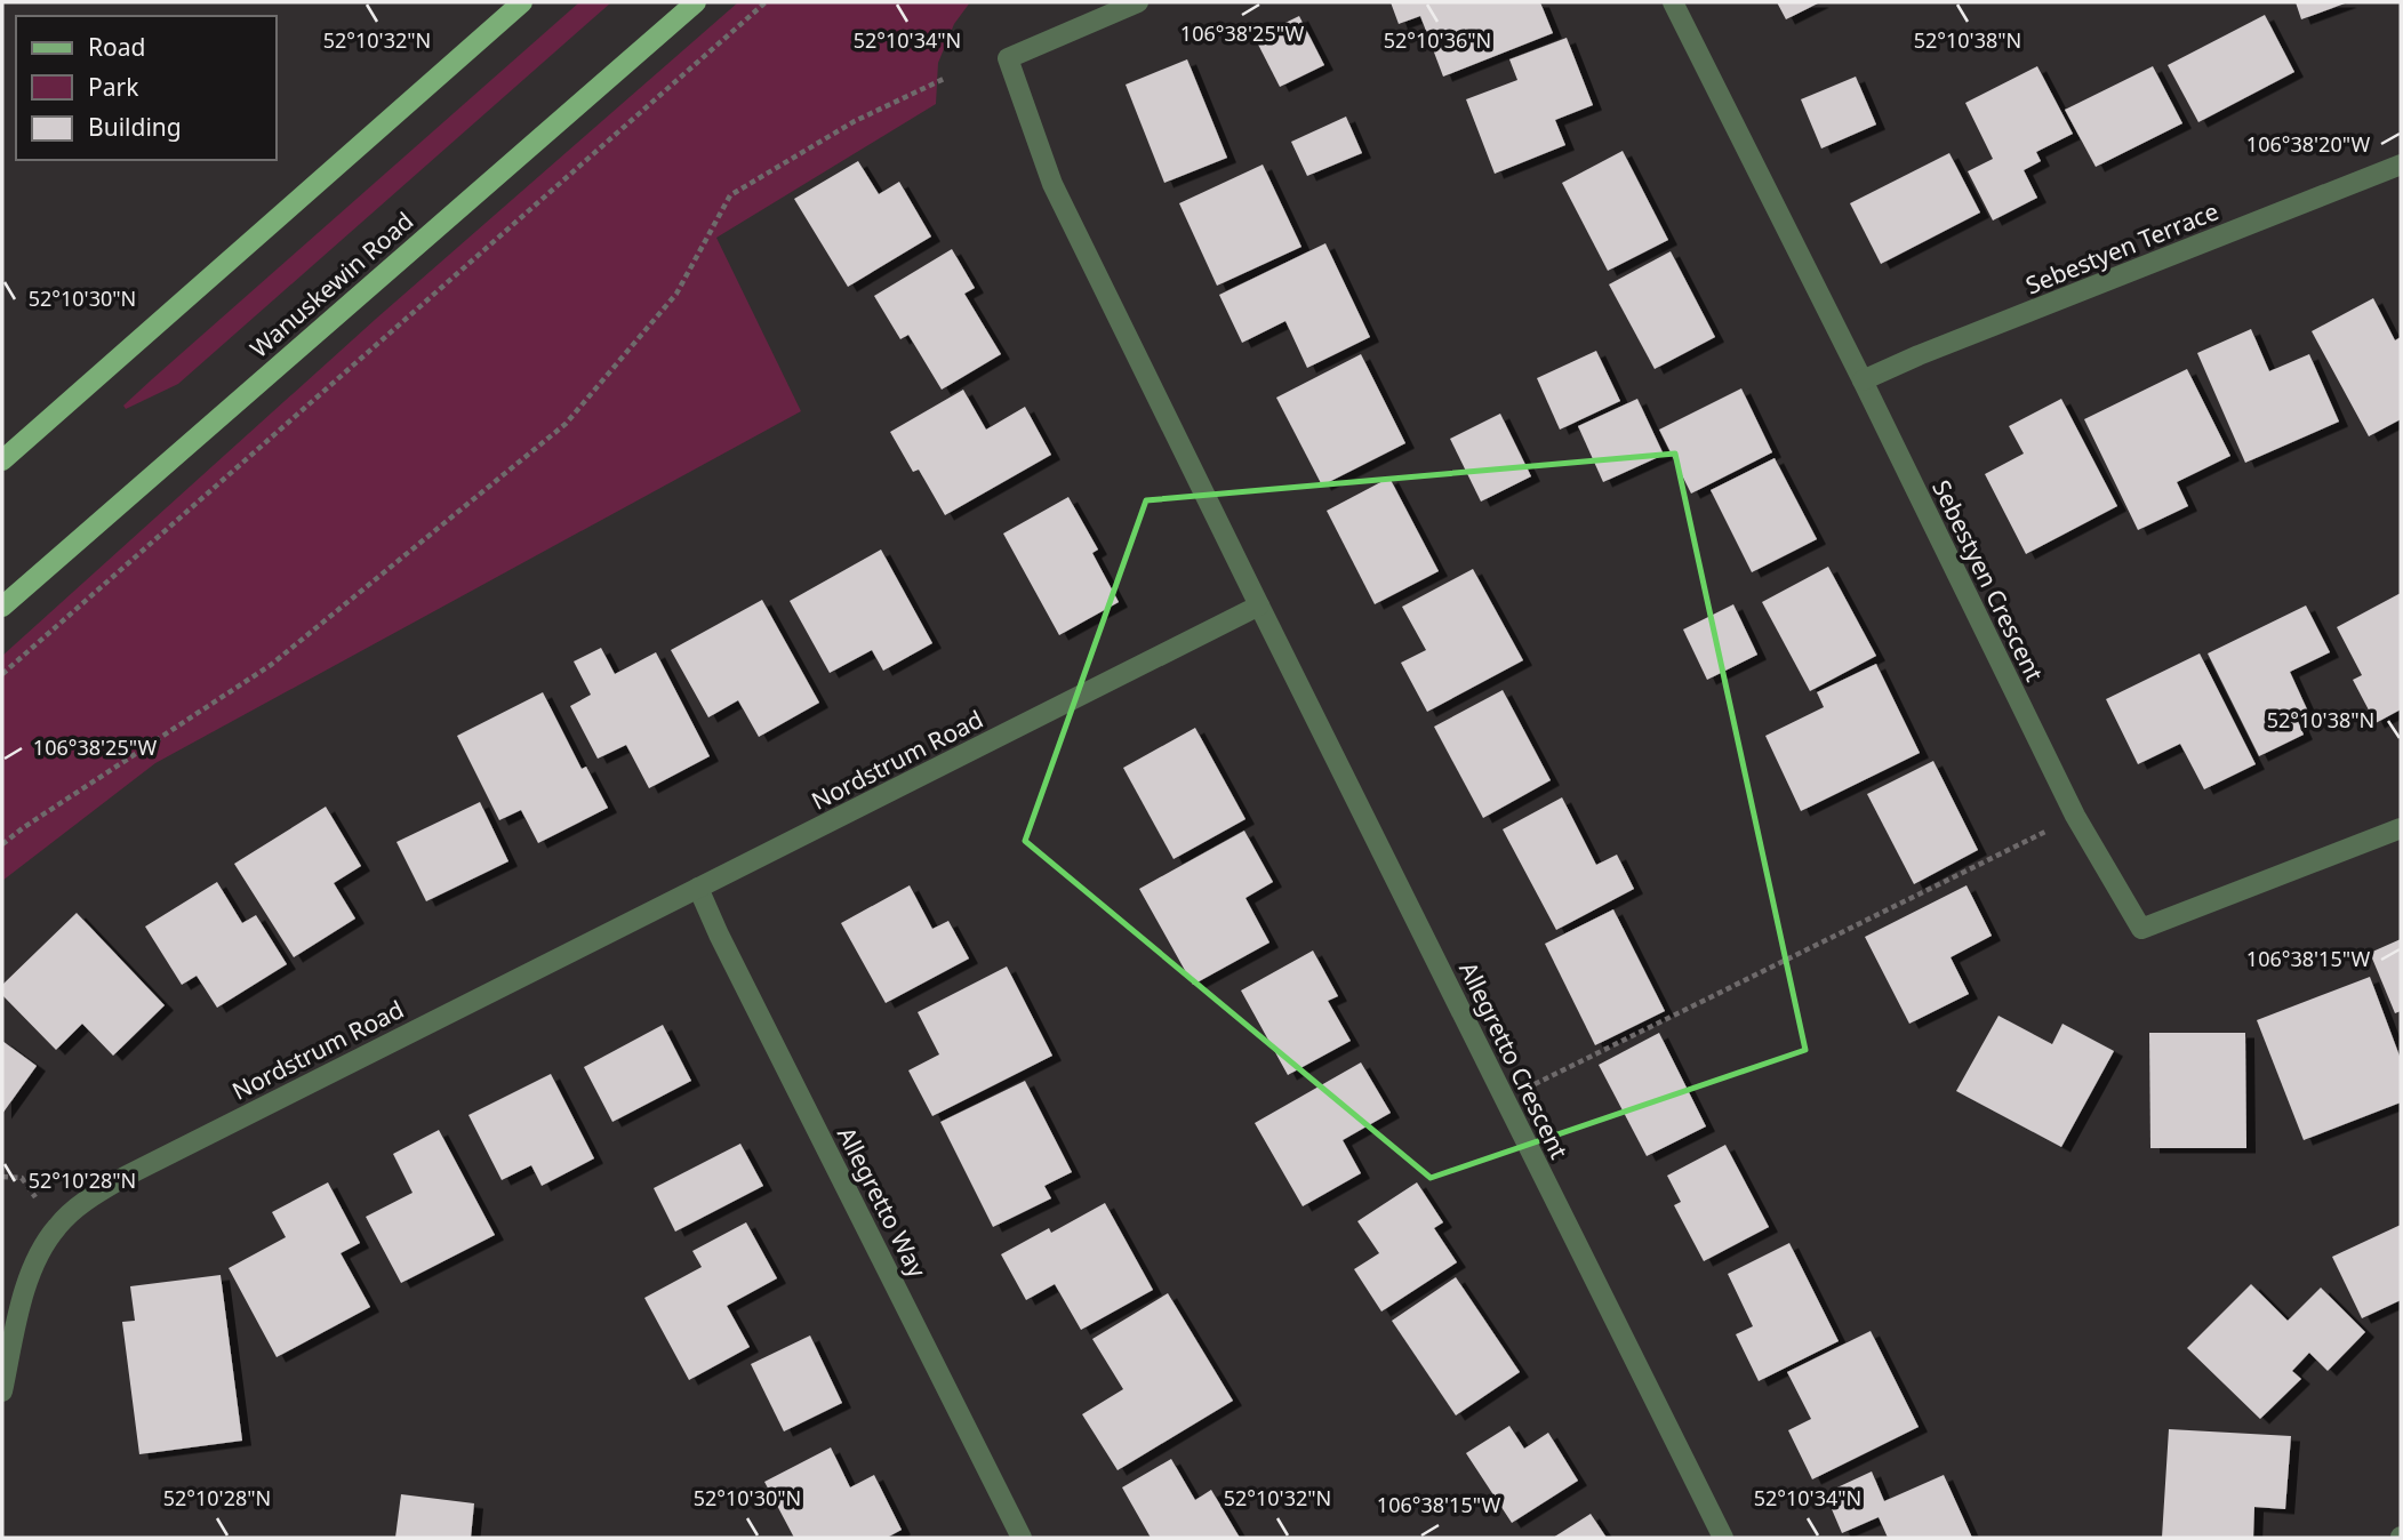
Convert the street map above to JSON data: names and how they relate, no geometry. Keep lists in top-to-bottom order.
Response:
{
  "streets": {
    "main road": ["Wanuskewin Road"],
    "street": [
      "Sebestyen Terrace",
      "Sebestyen Crescent",
      "Nordstrum Road",
      "Allegretto Crescent",
      "Allegretto Way"
    ]
  },
  "crossings": [
    ["Sebestyen Terrace", "Sebestyen Crescent"],
    ["Nordstrum Road", "Allegretto Crescent"],
    ["Nordstrum Road", "Allegretto Way"]
  ],
  "legend": ["Road", "Park", "Building"],
  "coordinates": [
    "106°38'25\"W",
    "52°10'32\"N",
    "52°10'34\"N",
    "52°10'36\"N",
    "52°10'38\"N",
    "106°38'20\"W",
    "52°10'30\"N",
    "106°38'15\"W",
    "52°10'28\"N"
  ]
}
